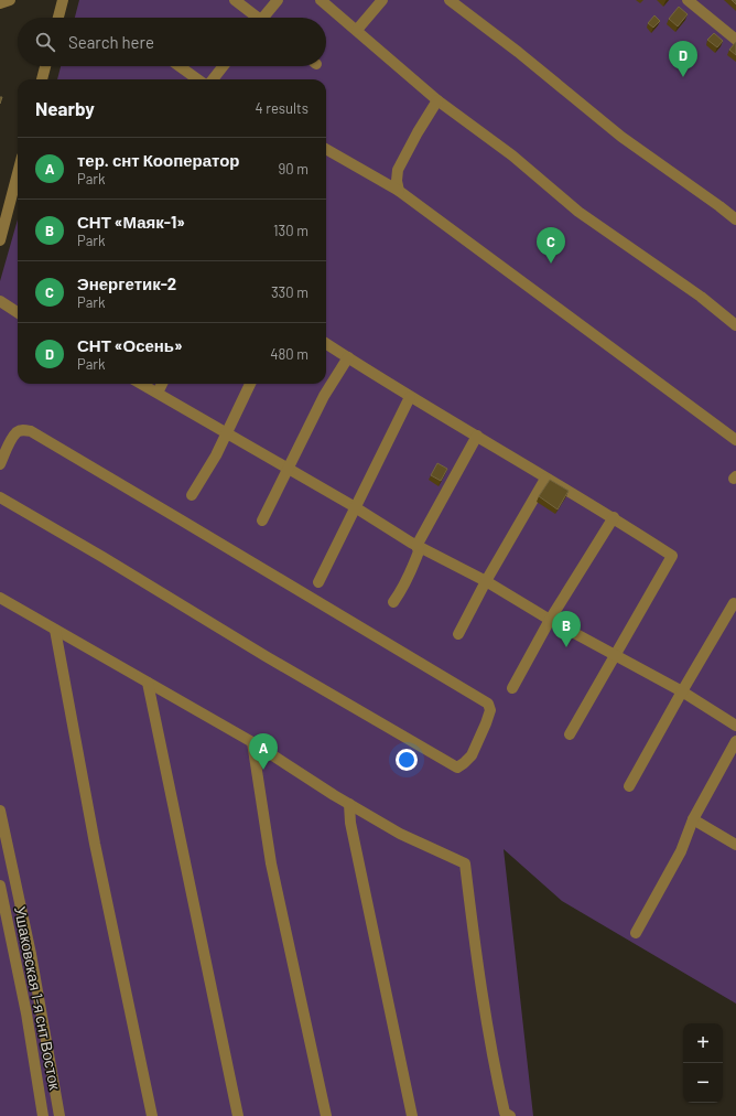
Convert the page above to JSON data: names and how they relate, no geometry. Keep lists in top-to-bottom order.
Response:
{
  "streets": {
    "street": ["Ушаковская 1-я снт Восток"]
  },
  "page": {
    "search": "Search here",
    "pins": [
      "D",
      "C",
      "B",
      "A"
    ],
    "heading": ["Nearby", "4 results"],
    "list": [
      {
        "mark": "A",
        "name": "тер. снт Кооператор",
        "note": "Park",
        "value": "90 m"
      },
      {
        "mark": "B",
        "name": "СНТ «Маяк-1»",
        "note": "Park",
        "value": "130 m"
      },
      {
        "mark": "C",
        "name": "Энергетик-2",
        "note": "Park",
        "value": "330 m"
      },
      {
        "mark": "D",
        "name": "СНТ «Осень»",
        "note": "Park",
        "value": "480 m"
      }
    ],
    "map_buttons": ["+", "−"]
  }
}
